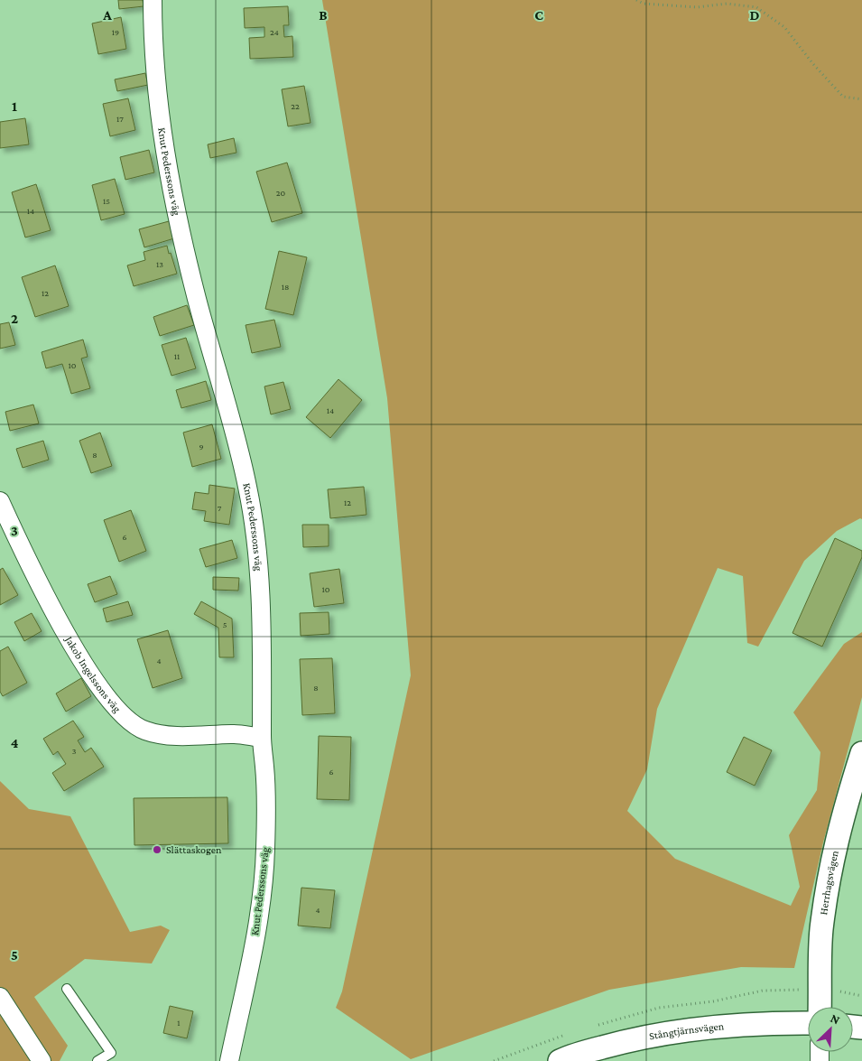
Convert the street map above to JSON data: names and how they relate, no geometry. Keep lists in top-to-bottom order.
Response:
{
  "streets": {
    "street": [
      "Knut Pederssons väg",
      "Jakob Ingelssons väg",
      "Herrhagsvägen",
      "Stångtjärnsvägen"
    ]
  },
  "crossings": [
    ["Knut Pederssons väg", "Jakob Ingelssons väg"]
  ],
  "places": ["Slättaskogen"],
  "house_numbers": [
    "19",
    "24",
    "22",
    "17",
    "20",
    "15",
    "14",
    "13",
    "18",
    "12",
    "11",
    "10",
    "14",
    "9",
    "8",
    "12",
    "7",
    "6",
    "10",
    "5",
    "4",
    "8",
    "3",
    "6",
    "4",
    "1"
  ],
  "north": "top right",
  "grid": {
    "columns": [
      "A",
      "B",
      "C",
      "D"
    ],
    "rows": [
      "1",
      "2",
      "3",
      "4",
      "5"
    ]
  }
}
